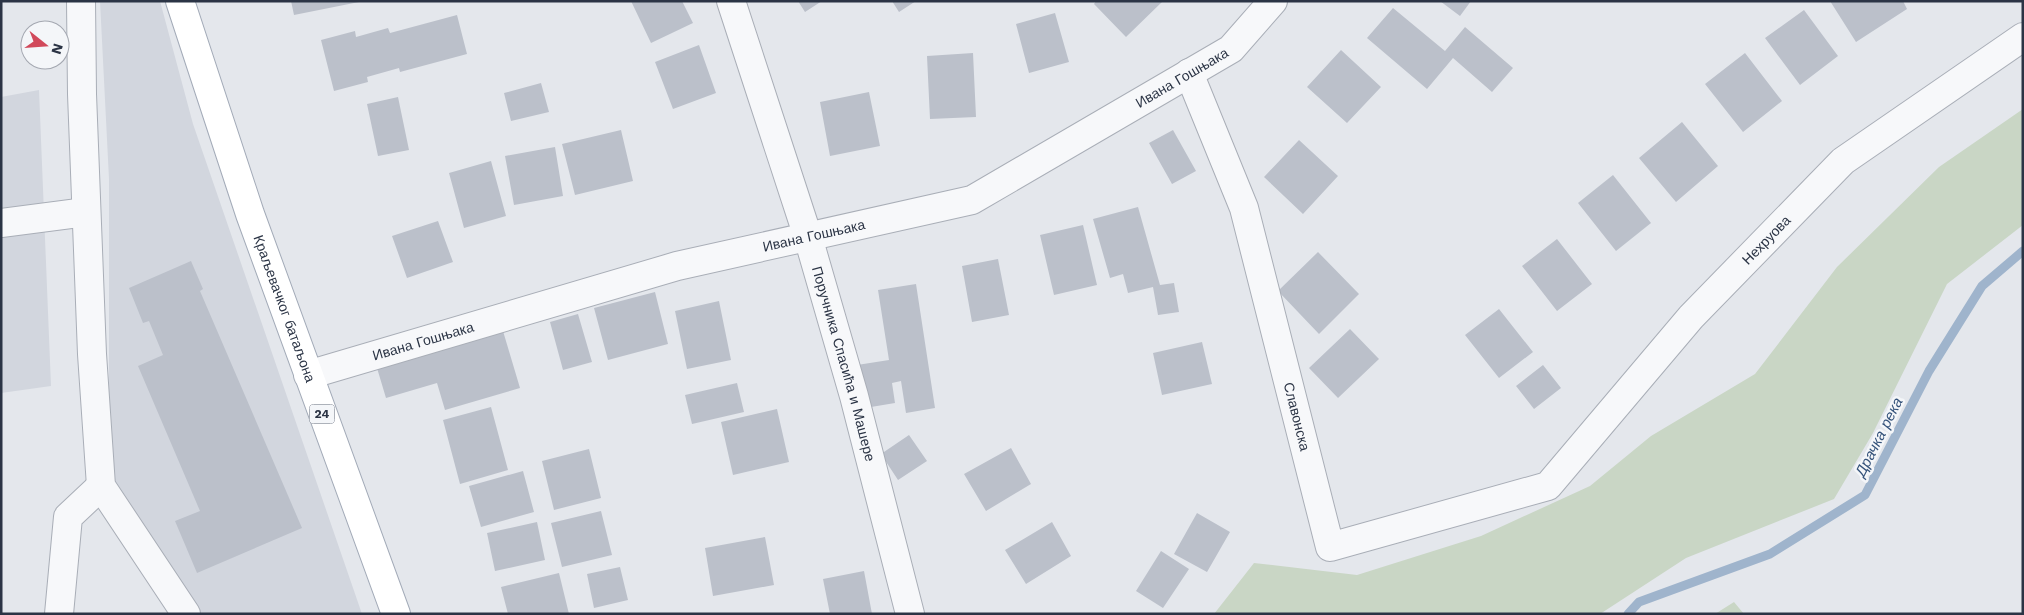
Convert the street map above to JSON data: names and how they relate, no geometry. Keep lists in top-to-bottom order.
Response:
{
  "streets": {
    "main road": ["Краљевачког батаљона", "24"],
    "street": [
      "Ивана Гошњака",
      "Нехруова",
      "Поручника Спасића и Машере",
      "Славонска"
    ]
  },
  "crossings": [
    ["Ивана Гошњака", "Краљевачког батаљона"],
    ["Ивана Гошњака", "Поручника Спасића и Машере"],
    ["Ивана Гошњака", "Славонска"],
    ["Нехруова", "Славонска"]
  ],
  "water": ["Драчка река"],
  "north": "right"
}
